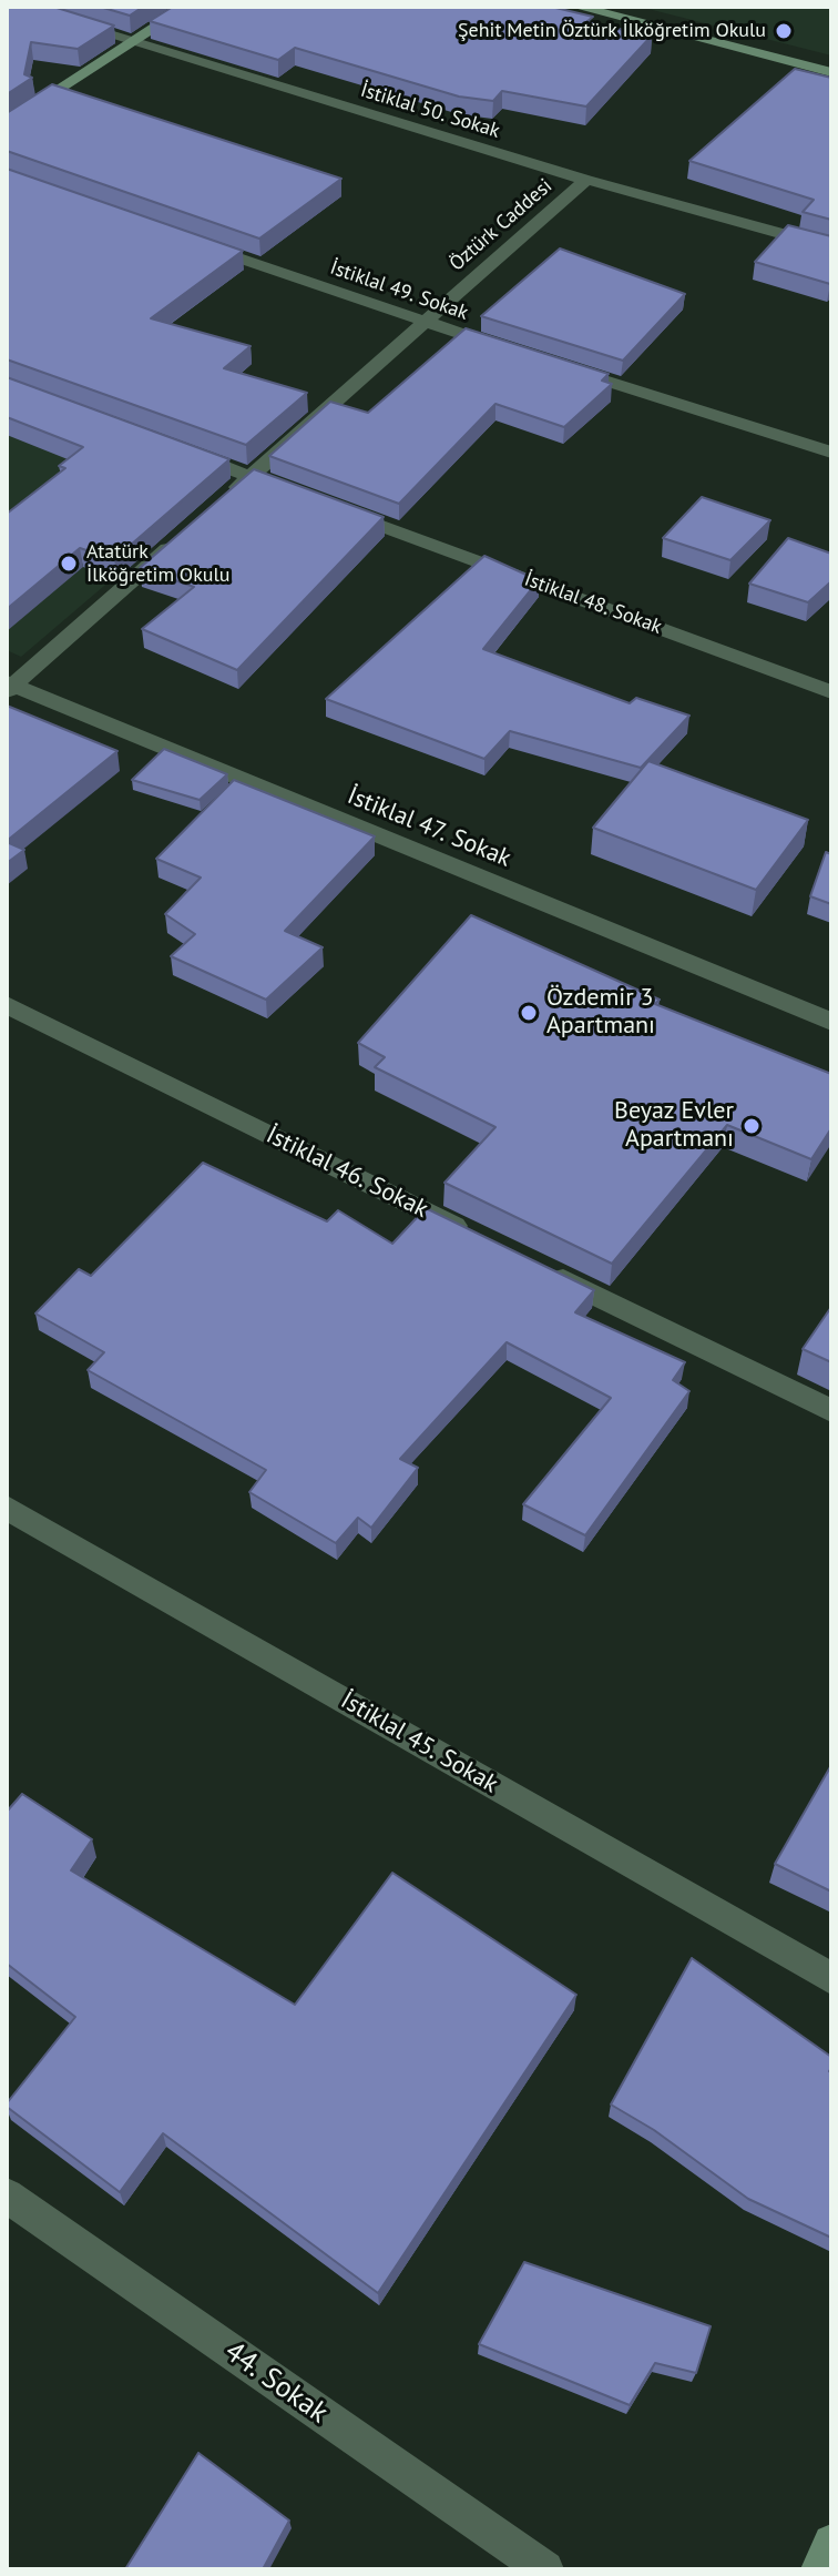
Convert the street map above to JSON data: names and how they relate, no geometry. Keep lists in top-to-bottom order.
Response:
{
  "streets": {
    "street": [
      "İstiklal 50. Sokak",
      "Öztürk Caddesi",
      "İstiklal 49. Sokak",
      "İstiklal 48. Sokak",
      "İstiklal 47. Sokak",
      "İstiklal 46. Sokak",
      "İstiklal 45. Sokak",
      "44. Sokak"
    ]
  },
  "crossings": [
    ["İstiklal 50. Sokak", "Öztürk Caddesi"],
    ["Öztürk Caddesi", "İstiklal 49. Sokak"]
  ],
  "places": [
    "Şehit Metin Öztürk İlköğretim Okulu",
    "Atatürk İlköğretim Okulu",
    "Özdemir 3 Apartmanı",
    "Beyaz Evler Apartmanı"
  ]
}
